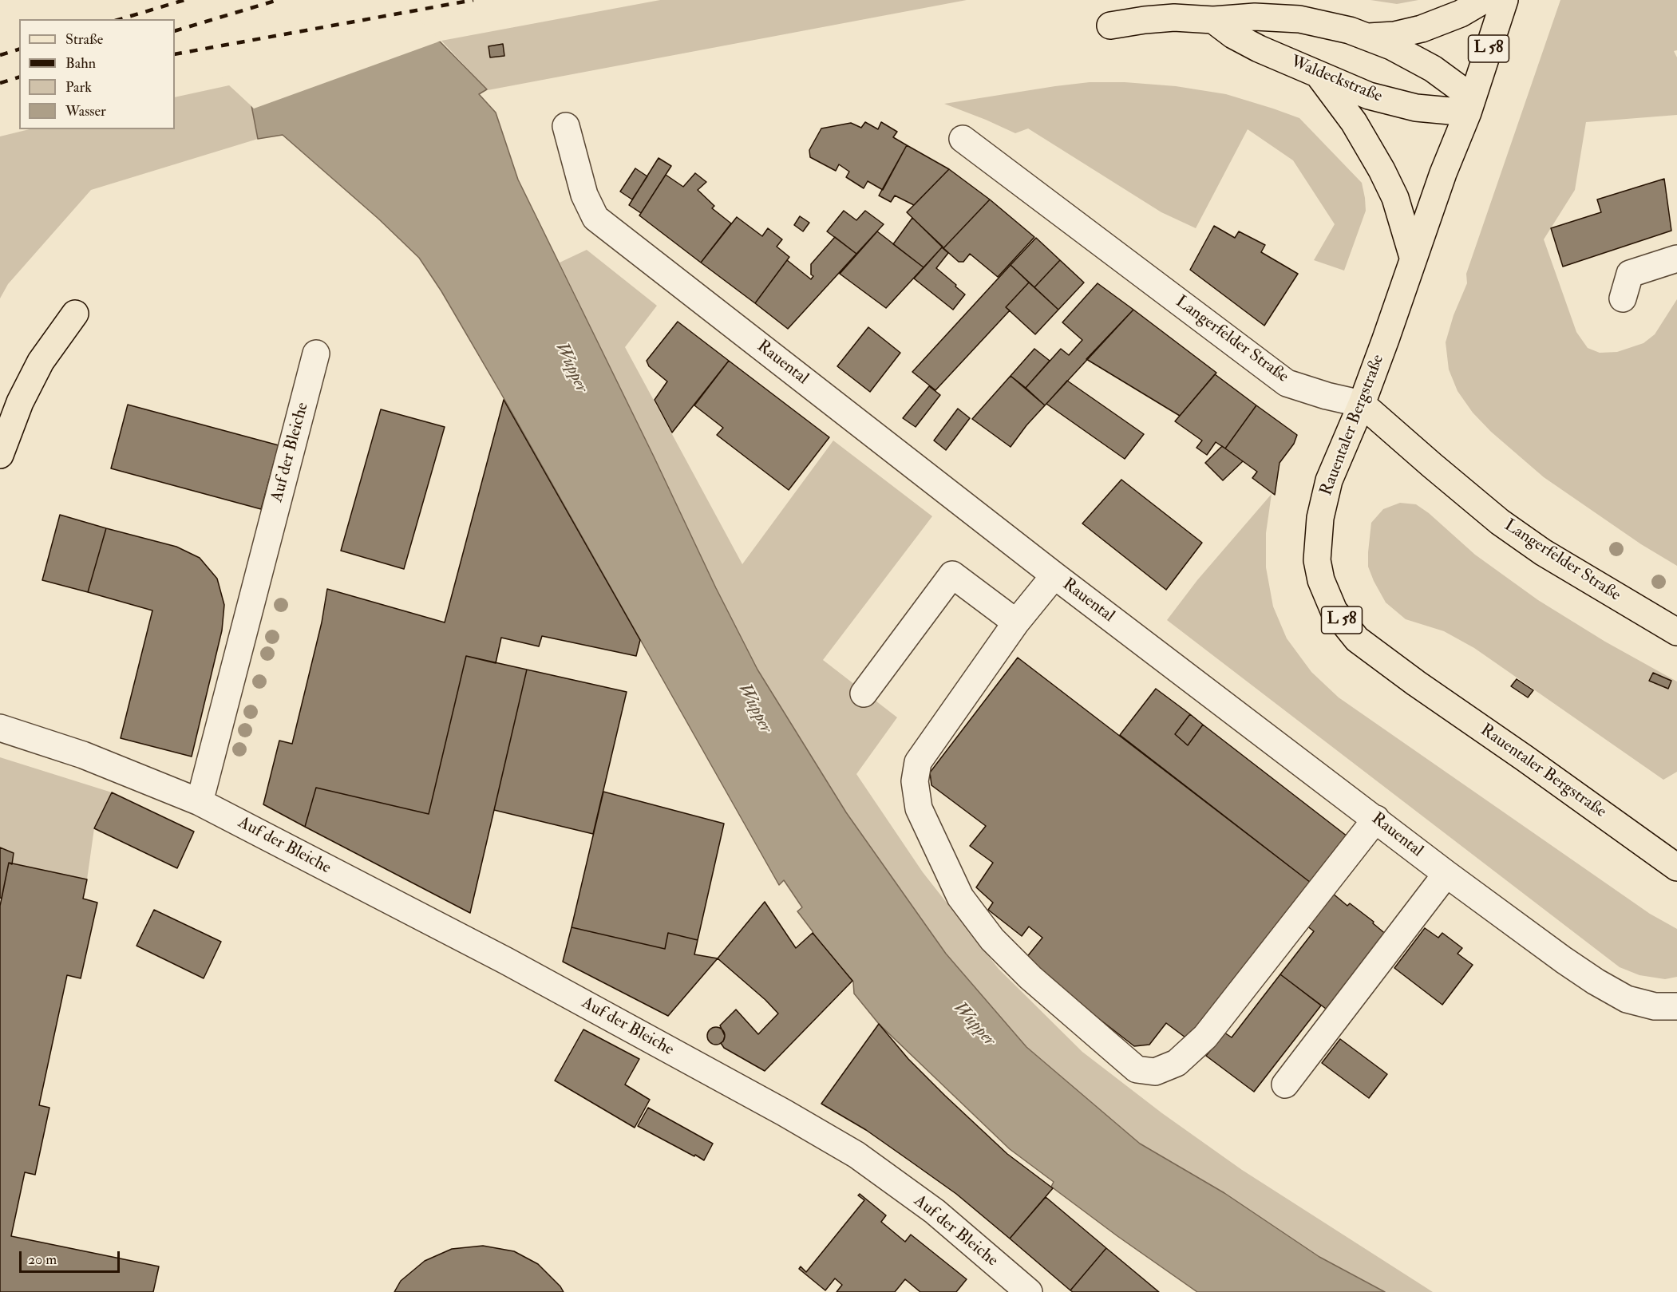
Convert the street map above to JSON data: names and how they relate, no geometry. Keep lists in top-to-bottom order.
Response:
{
  "streets": {
    "main road": [
      "L 58",
      "Waldeckstraße",
      "Langerfelder Straße",
      "Rauentaler Bergstraße"
    ],
    "street": ["Rauental", "Auf der Bleiche"]
  },
  "crossings": [
    ["Waldeckstraße", "Rauentaler Bergstraße"],
    ["Langerfelder Straße", "Rauentaler Bergstraße"]
  ],
  "water": ["Wupper"],
  "legend": [
    "Straße",
    "Bahn",
    "Park",
    "Wasser"
  ],
  "scale_bar": "20 m"
}
